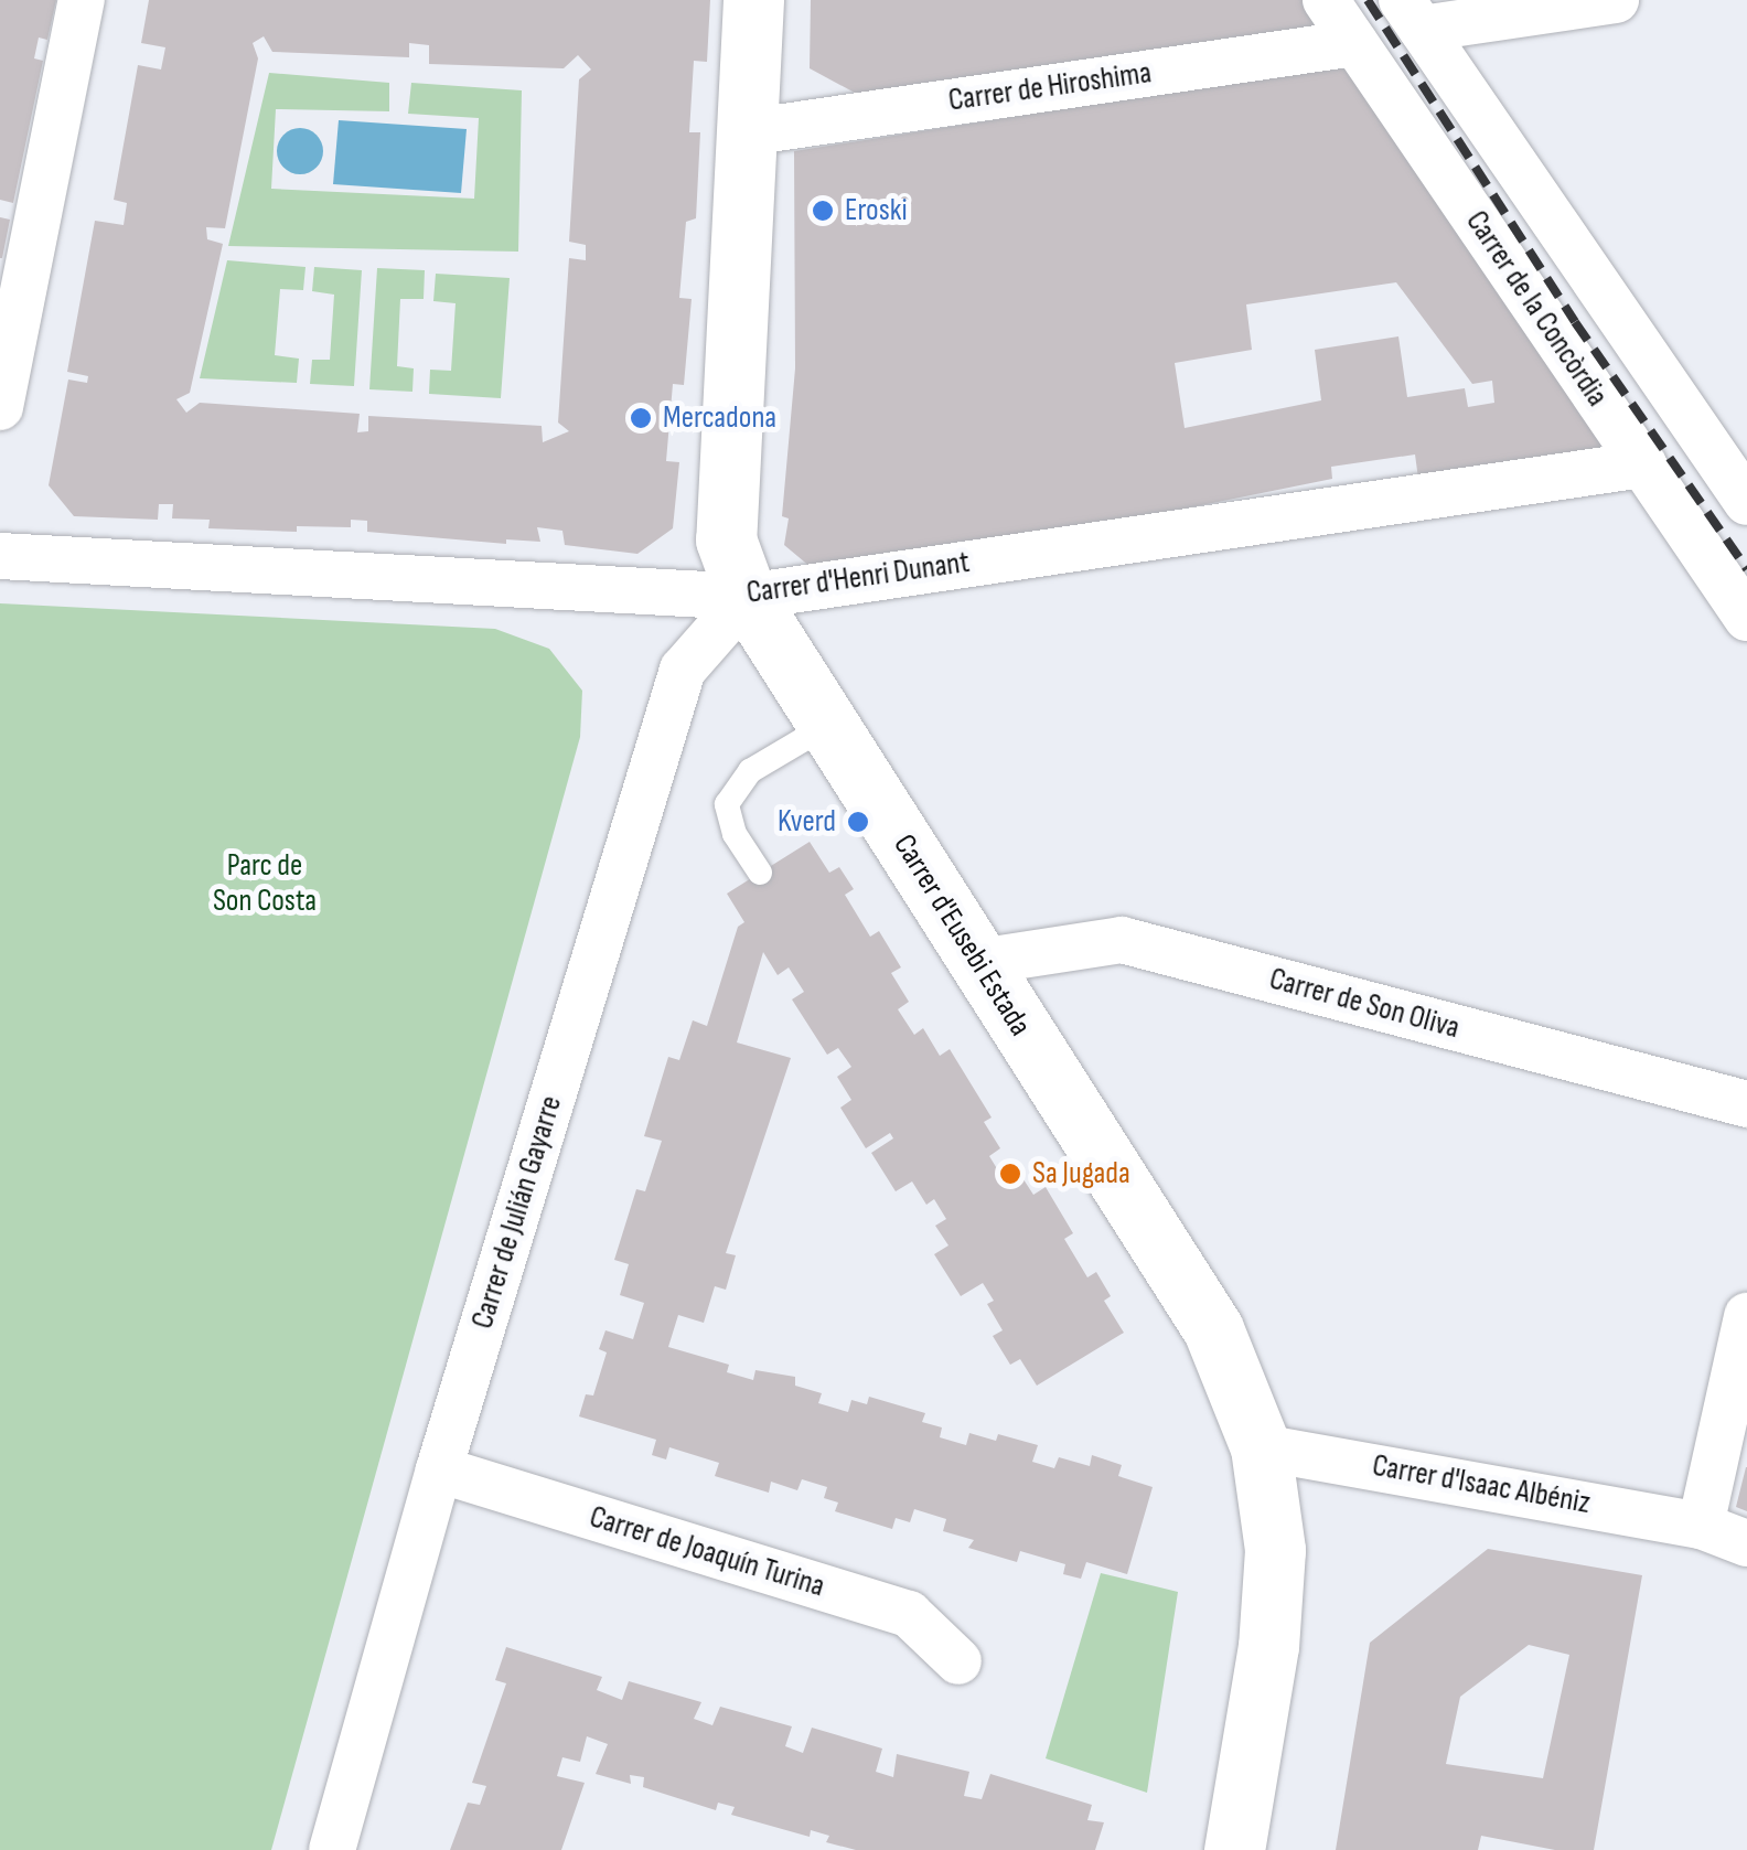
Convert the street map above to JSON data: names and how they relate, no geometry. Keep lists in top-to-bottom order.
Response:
{
  "streets": {
    "main road": ["Carrer d'Eusebi Estada"],
    "street": [
      "Carrer de Hiroshima",
      "Carrer de la Concòrdia",
      "Carrer d'Henri Dunant",
      "Carrer de Son Oliva",
      "Carrer de Julián Gayarre",
      "Carrer d'Isaac Albéniz",
      "Carrer de Joaquín Turina"
    ]
  },
  "crossings": [
    ["Carrer de Hiroshima", "Carrer de la Concòrdia"],
    ["Carrer de Hiroshima", "Carrer d'Eusebi Estada"],
    ["Carrer de la Concòrdia", "Carrer d'Henri Dunant"],
    ["Carrer d'Henri Dunant", "Carrer d'Eusebi Estada"],
    ["Carrer d'Henri Dunant", "Carrer de Julián Gayarre"],
    ["Carrer d'Eusebi Estada", "Carrer de Son Oliva"],
    ["Carrer d'Eusebi Estada", "Carrer de Julián Gayarre"],
    ["Carrer d'Eusebi Estada", "Carrer d'Isaac Albéniz"],
    ["Carrer de Julián Gayarre", "Carrer de Joaquín Turina"]
  ],
  "parks": ["Parc de Son Costa"],
  "places": [
    "Eroski",
    "Mercadona",
    "Kverd",
    "Sa Jugada"
  ]
}
